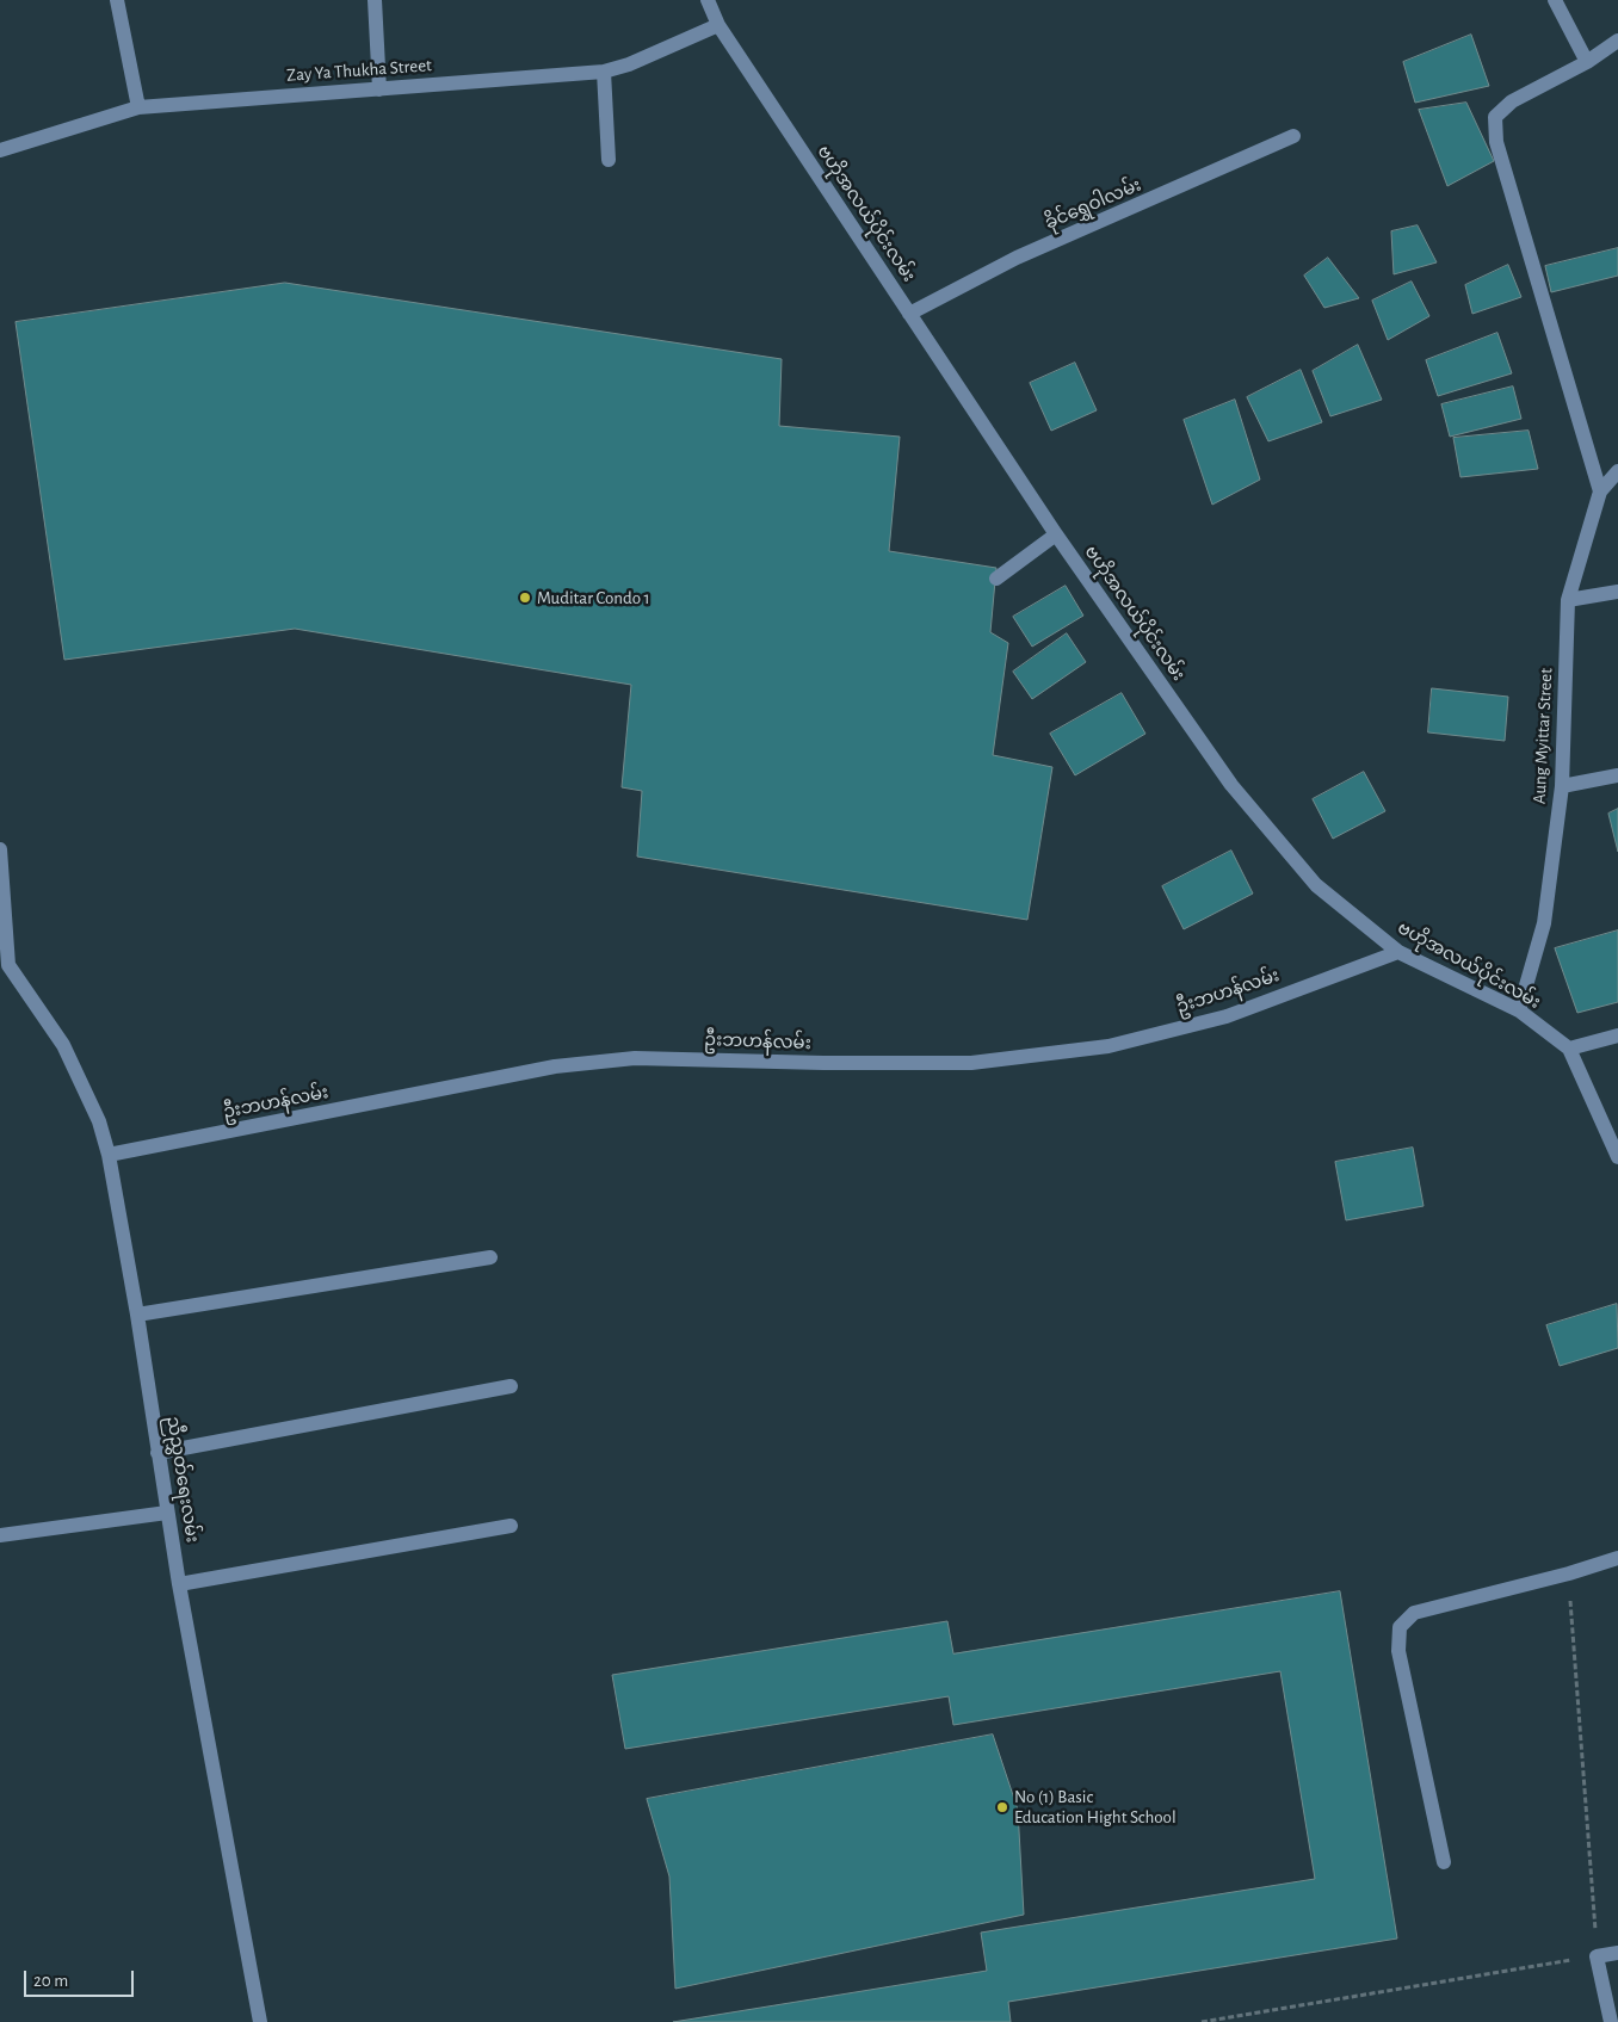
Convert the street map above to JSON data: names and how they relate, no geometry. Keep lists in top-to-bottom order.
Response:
{
  "streets": {
    "street": [
      "Zay Ya Thukha Street",
      "ခိုင်ရွှေဝါလမ်း",
      "ဗဟိုအလယ်ပိုင်းလမ်း",
      "Aung Myittar Street",
      "ဦးဘဟန်လမ်း",
      "ညီညွှတ်ရေးလမ်း"
    ]
  },
  "crossings": [
    ["Zay Ya Thukha Street", "ဗဟိုအလယ်ပိုင်းလမ်း"],
    ["ခိုင်ရွှေဝါလမ်း", "ဗဟိုအလယ်ပိုင်းလမ်း"],
    ["ဗဟိုအလယ်ပိုင်းလမ်း", "Aung Myittar Street"],
    ["ဗဟိုအလယ်ပိုင်းလမ်း", "ဦးဘဟန်လမ်း"],
    ["ဦးဘဟန်လမ်း", "ညီညွှတ်ရေးလမ်း"]
  ],
  "places": ["Muditar Condo 1", "No (1) Basic Education Hight School"],
  "scale_bar": "20 m"
}
